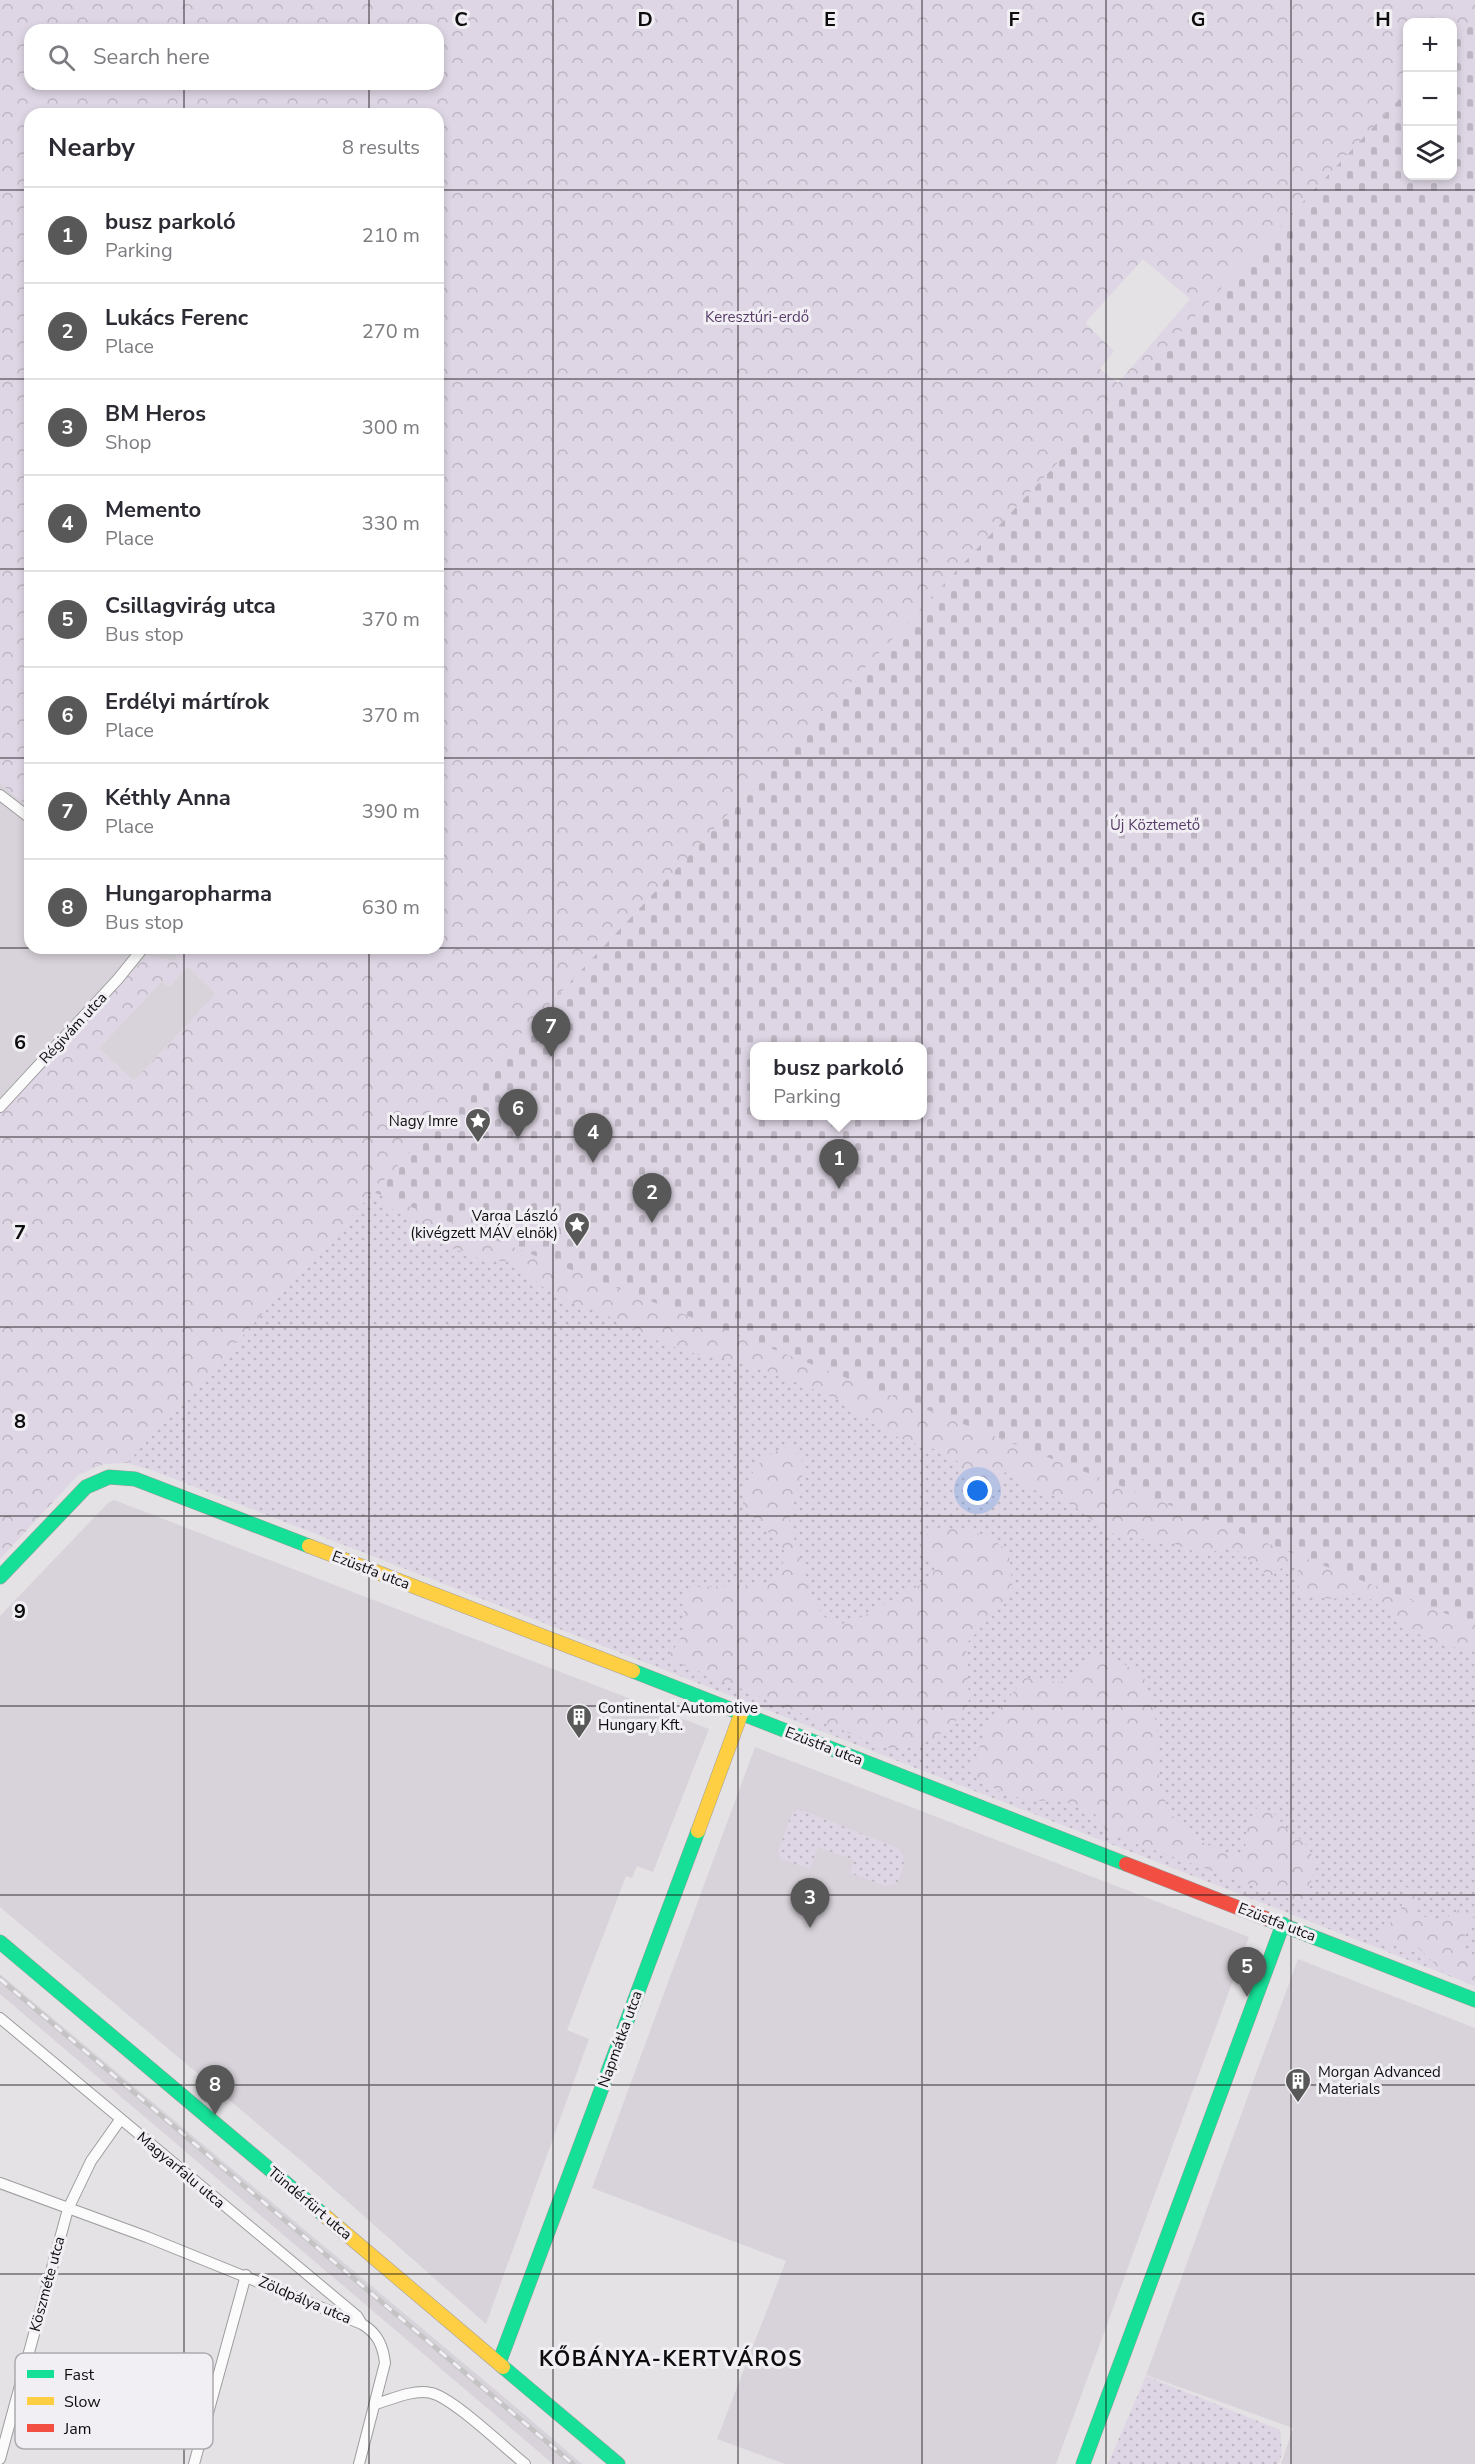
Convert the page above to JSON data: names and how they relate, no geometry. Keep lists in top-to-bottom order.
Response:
{
  "streets": {
    "street": [
      "Régivám utca",
      "Ezüstfa utca",
      "Napmátka utca",
      "Magyarfalu utca",
      "Tündérfürt utca",
      "Köszméte utca",
      "Zöldpálya utca"
    ]
  },
  "crossings": [
    ["Ezüstfa utca", "Napmátka utca"],
    ["Napmátka utca", "Tündérfürt utca"],
    ["Magyarfalu utca", "Köszméte utca"],
    ["Magyarfalu utca", "Zöldpálya utca"],
    ["Köszméte utca", "Zöldpálya utca"]
  ],
  "districts": ["KŐBÁNYA-KERTVÁROS"],
  "parks": ["Keresztúri-erdő", "Új Köztemető"],
  "places": {
    "place": ["Nagy Imre", "Varga László (kivégzett MÁV elnök)"],
    "building": ["Continental Automotive Hungary Kft.", "Morgan Advanced Materials"]
  },
  "legend": ["Fast", "Slow", "Jam"],
  "page": {
    "map_buttons": ["+", "−"],
    "search": "Search here",
    "heading": ["Nearby", "8 results"],
    "list": [
      {
        "mark": "1",
        "name": "busz parkoló",
        "note": "Parking",
        "value": "210 m"
      },
      {
        "mark": "2",
        "name": "Lukács Ferenc",
        "note": "Place",
        "value": "270 m"
      },
      {
        "mark": "3",
        "name": "BM Heros",
        "note": "Shop",
        "value": "300 m"
      },
      {
        "mark": "4",
        "name": "Memento",
        "note": "Place",
        "value": "330 m"
      },
      {
        "mark": "5",
        "name": "Csillagvirág utca",
        "note": "Bus stop",
        "value": "370 m"
      },
      {
        "mark": "6",
        "name": "Erdélyi mártírok",
        "note": "Place",
        "value": "370 m"
      },
      {
        "mark": "7",
        "name": "Kéthly Anna",
        "note": "Place",
        "value": "390 m"
      },
      {
        "mark": "8",
        "name": "Hungaropharma",
        "note": "Bus stop",
        "value": "630 m"
      }
    ],
    "pins": [
      "7",
      "6",
      "4",
      "1",
      "2",
      "3",
      "5",
      "8"
    ],
    "popup": ["busz parkoló", "Parking"]
  },
  "grid": {
    "columns": [
      "C",
      "D",
      "E",
      "F",
      "G",
      "H"
    ],
    "rows": [
      "6",
      "7",
      "8",
      "9"
    ]
  }
}
